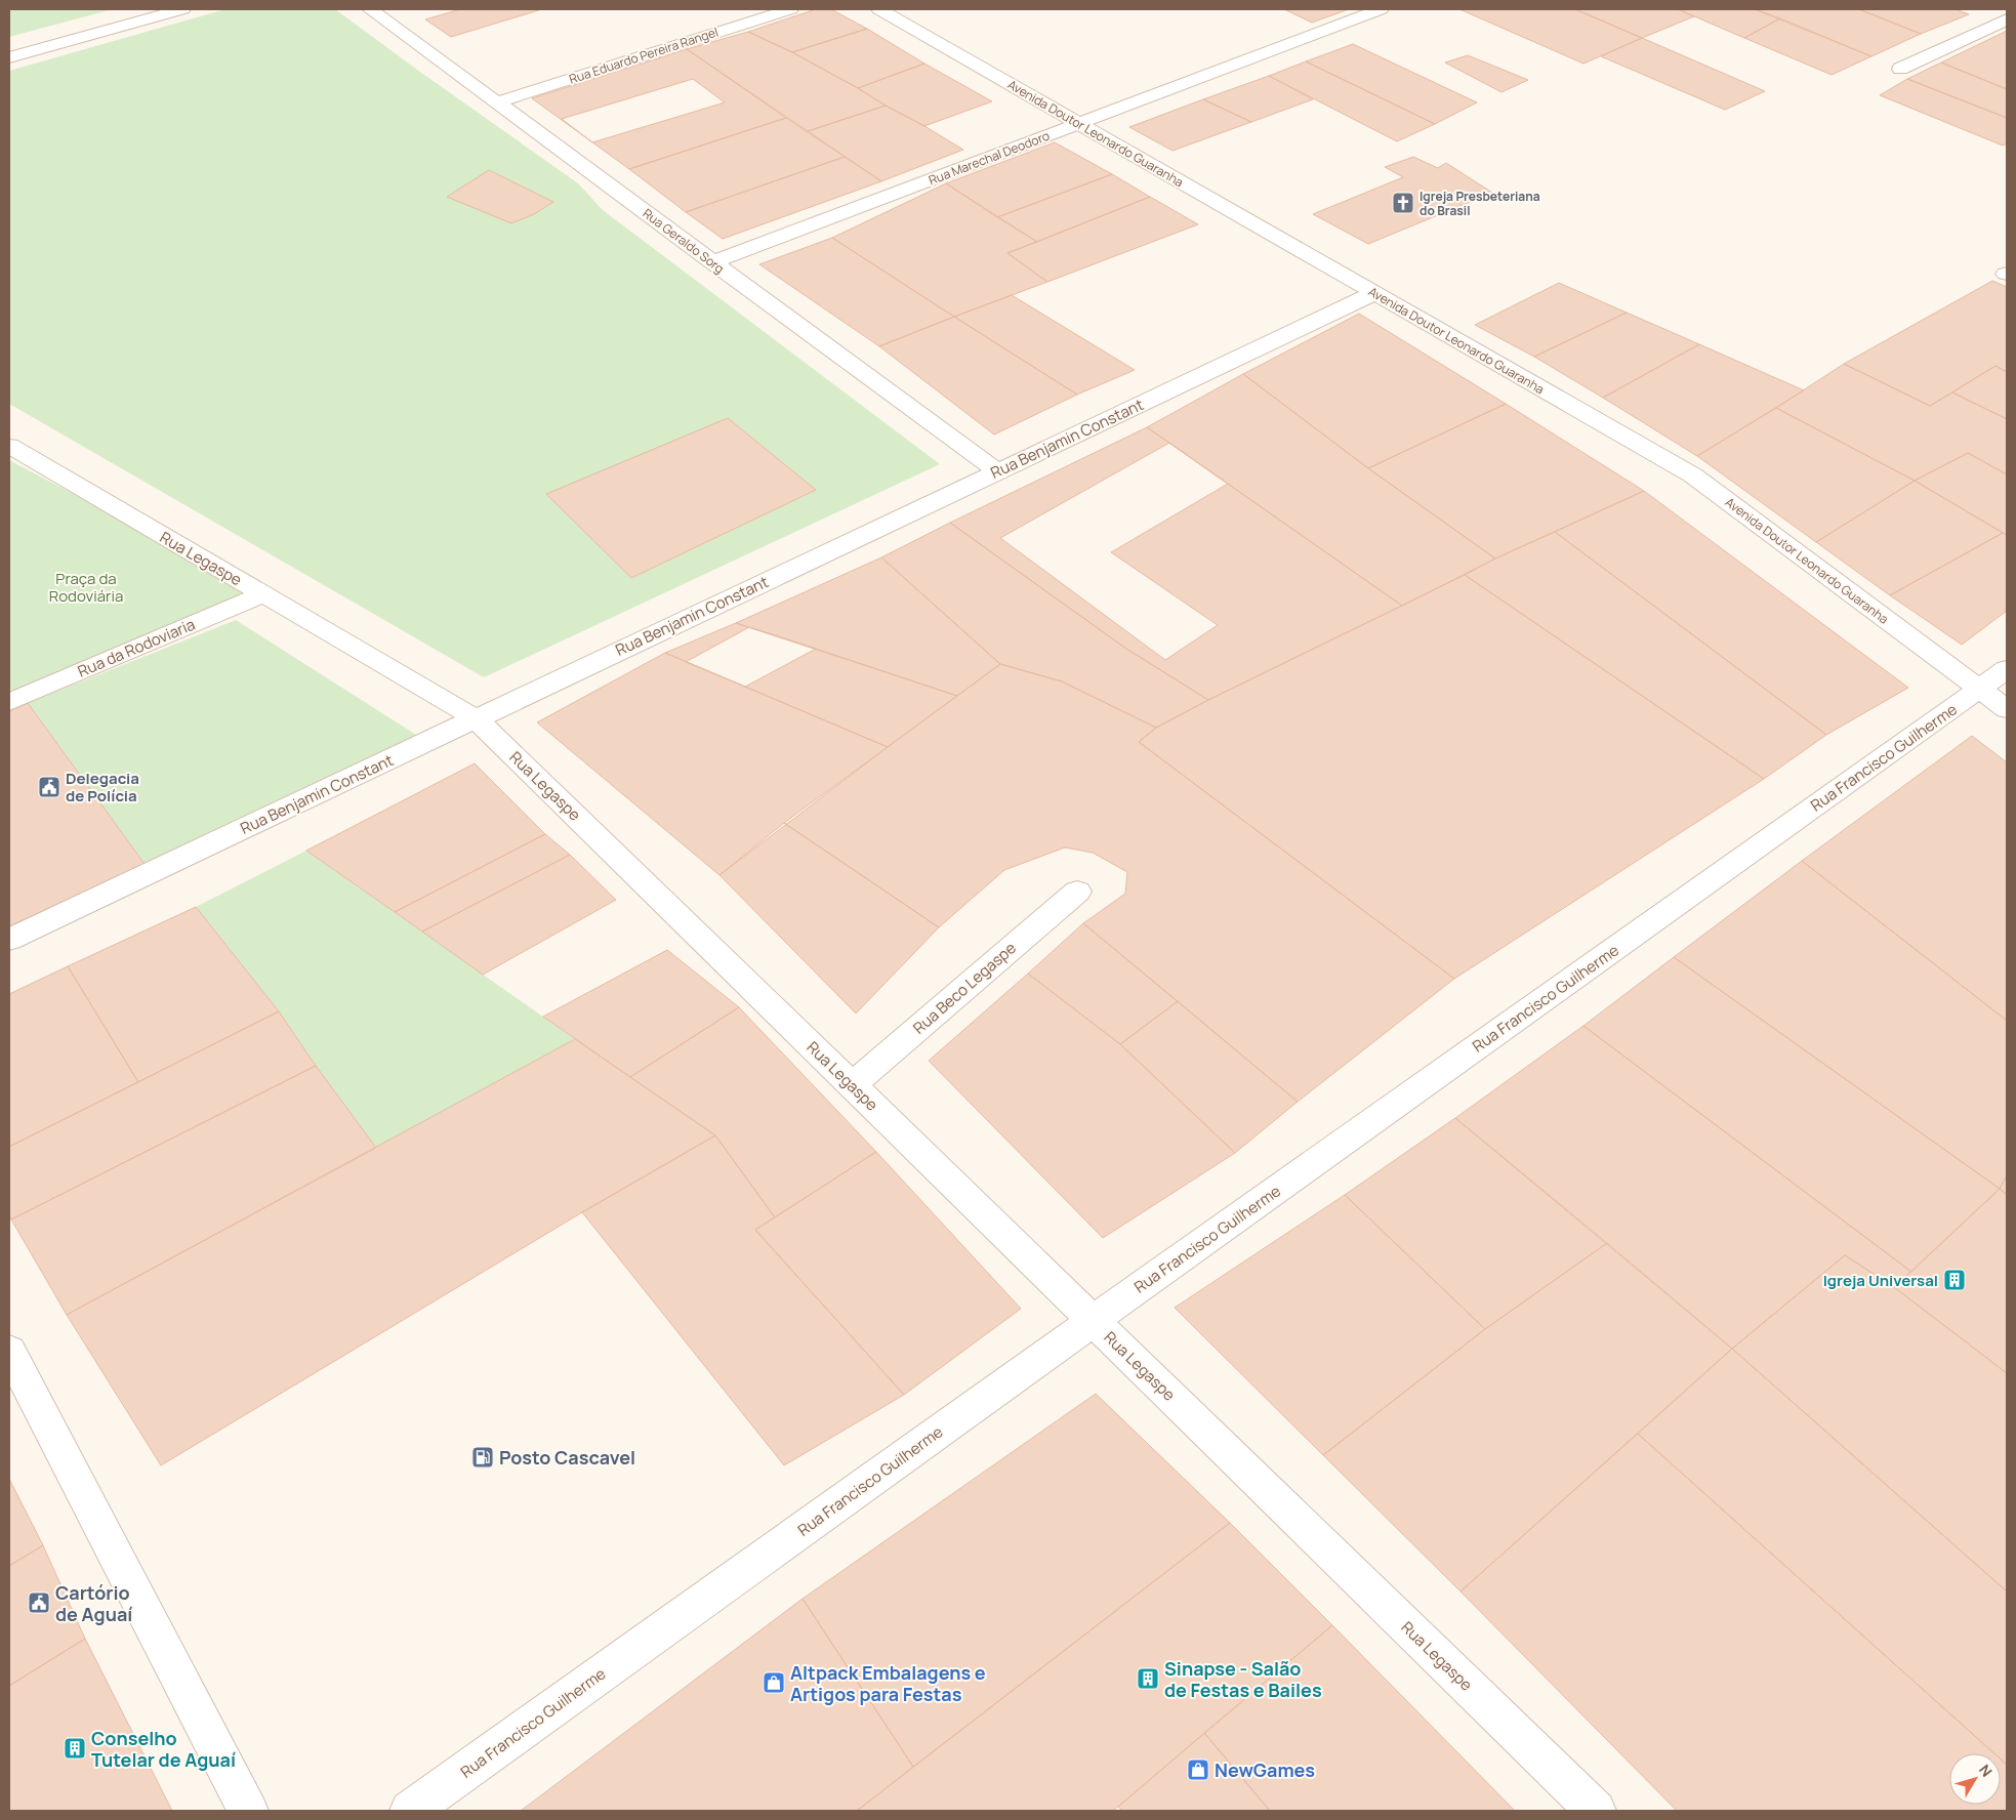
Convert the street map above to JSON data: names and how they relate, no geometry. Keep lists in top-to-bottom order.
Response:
{
  "streets": {
    "street": [
      "Rua Eduardo Pereira Rangel",
      "Avenida Doutor Leonardo Guaranha",
      "Rua Marechal Deodoro",
      "Rua Geraldo Sorg",
      "Rua Benjamin Constant",
      "Rua Legaspe",
      "Rua da Rodoviaria",
      "Rua Francisco Guilherme",
      "Rua Beco Legaspe"
    ]
  },
  "crossings": [
    ["Rua Eduardo Pereira Rangel", "Rua Geraldo Sorg"],
    ["Avenida Doutor Leonardo Guaranha", "Rua Marechal Deodoro"],
    ["Avenida Doutor Leonardo Guaranha", "Rua Benjamin Constant"],
    ["Avenida Doutor Leonardo Guaranha", "Rua Francisco Guilherme"],
    ["Rua Marechal Deodoro", "Rua Geraldo Sorg"],
    ["Rua Geraldo Sorg", "Rua Benjamin Constant"],
    ["Rua Benjamin Constant", "Rua Legaspe"],
    ["Rua Legaspe", "Rua da Rodoviaria"],
    ["Rua Legaspe", "Rua Francisco Guilherme"],
    ["Rua Legaspe", "Rua Beco Legaspe"]
  ],
  "parks": ["Praça da Rodoviária"],
  "places": {
    "church": ["Igreja Presbeteriana do Brasil"],
    "public building": ["Delegacia de Polícia", "Cartório de Aguaí"],
    "building": ["Igreja Universal", "Sinapse - Salão de Festas e Bailes", "Conselho Tutelar de Aguaí"],
    "fuel station": ["Posto Cascavel"],
    "shop": ["Altpack Embalagens e Artigos para Festas", "NewGames"]
  },
  "north": "top right"
}
